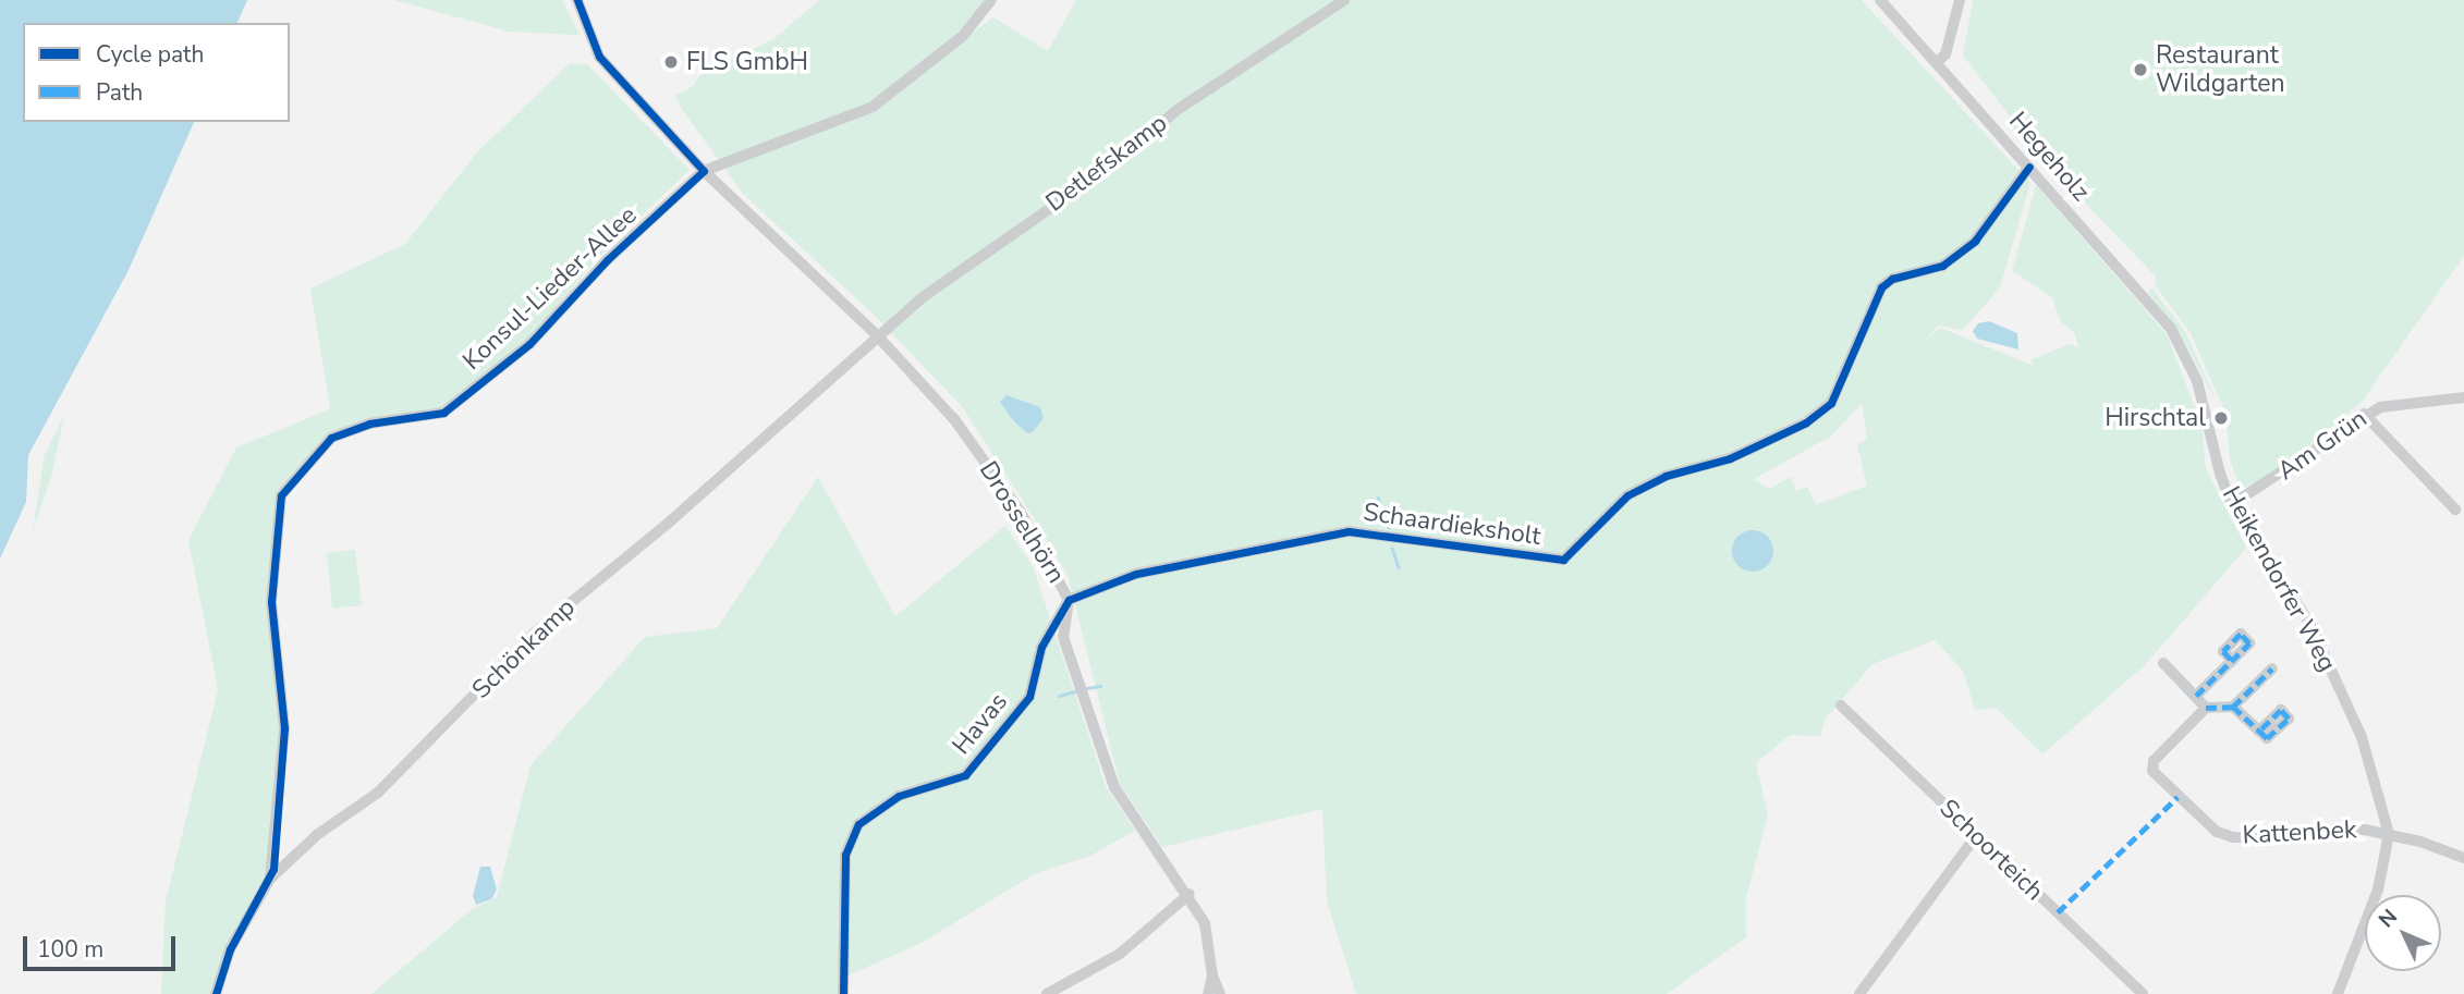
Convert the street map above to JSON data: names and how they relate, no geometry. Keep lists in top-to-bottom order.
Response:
{
  "streets": {
    "street": [
      "Hegeholz",
      "Detlefskamp",
      "Konsul-Lieder-Allee",
      "Am Grün",
      "Drosselhörn",
      "Schaardieksholt",
      "Heikendorfer Weg",
      "Schönkamp",
      "Havas",
      "Kattenbek",
      "Schoorteich"
    ]
  },
  "crossings": [
    ["Hegeholz", "Schaardieksholt"],
    ["Hegeholz", "Heikendorfer Weg"],
    ["Detlefskamp", "Drosselhörn"],
    ["Detlefskamp", "Schönkamp"],
    ["Konsul-Lieder-Allee", "Drosselhörn"],
    ["Konsul-Lieder-Allee", "Schönkamp"],
    ["Am Grün", "Heikendorfer Weg"],
    ["Drosselhörn", "Schaardieksholt"],
    ["Drosselhörn", "Schönkamp"],
    ["Drosselhörn", "Havas"],
    ["Schaardieksholt", "Havas"],
    ["Heikendorfer Weg", "Kattenbek"]
  ],
  "places": ["FLS GmbH", "Restaurant Wildgarten", "Hirschtal"],
  "legend": ["Cycle path", "Path"],
  "scale_bar": "100 m",
  "north": "top left"
}
